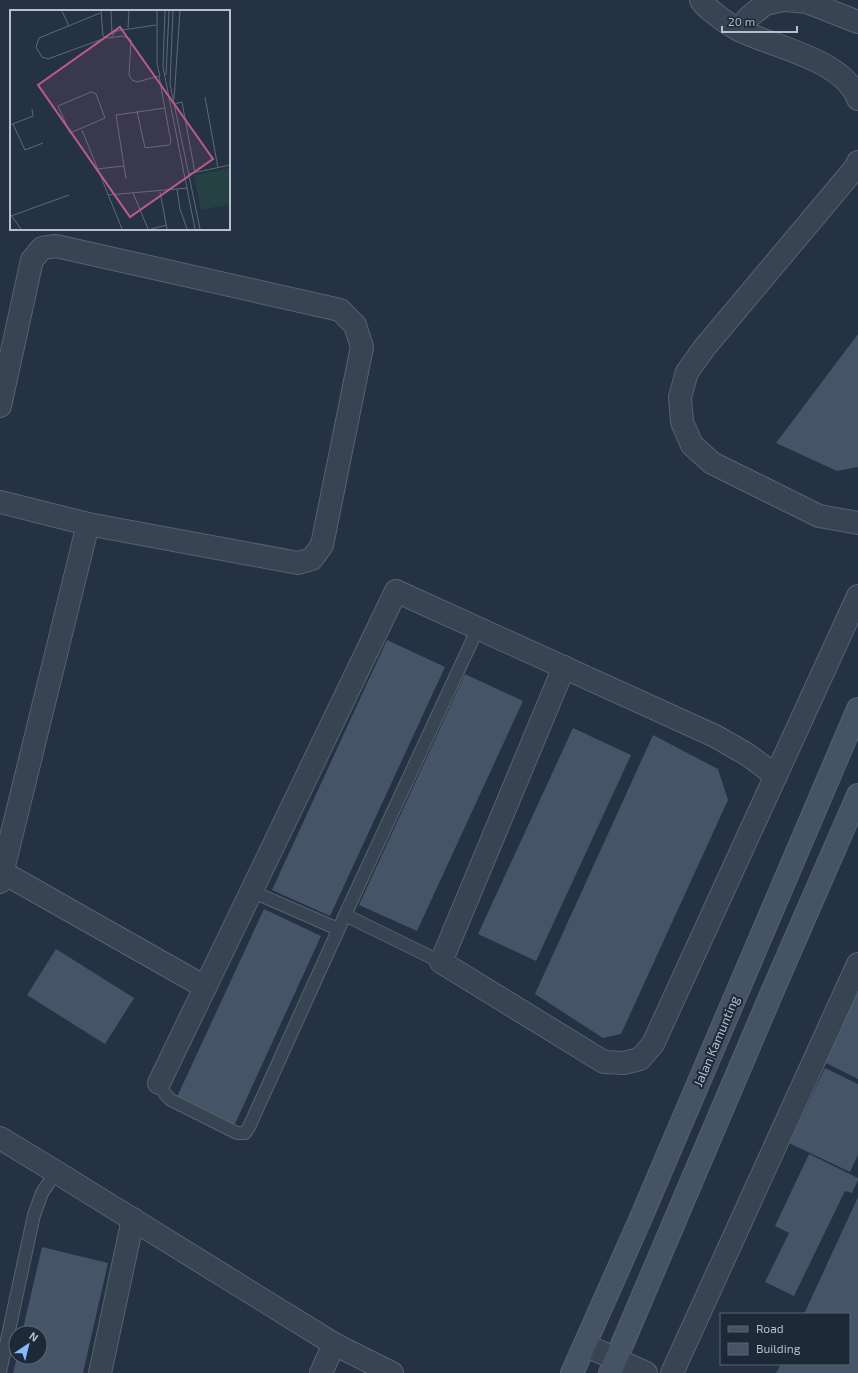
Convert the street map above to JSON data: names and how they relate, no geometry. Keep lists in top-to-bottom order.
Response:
{
  "streets": {
    "main road": ["Jalan Kamunting"]
  },
  "legend": ["Road", "Building"],
  "scale_bar": "20 m",
  "north": "top right"
}
